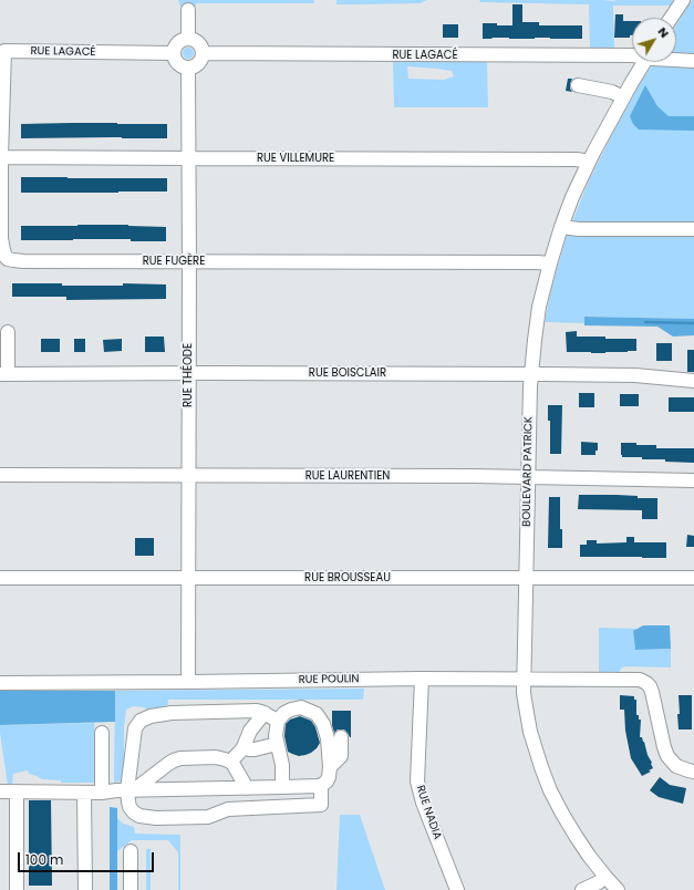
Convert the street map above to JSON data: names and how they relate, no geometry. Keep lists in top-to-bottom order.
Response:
{
  "streets": {
    "street": [
      "RUE LAGACÉ",
      "RUE VILLEMURE",
      "RUE FUGÈRE",
      "RUE BOISCLAIR",
      "RUE THÉODE",
      "BOULEVARD PATRICK",
      "RUE LAURENTIEN",
      "RUE BROUSSEAU",
      "RUE POULIN",
      "RUE NADIA"
    ]
  },
  "crossings": [
    ["RUE LAGACÉ", "RUE FUGÈRE"],
    ["RUE LAGACÉ", "RUE THÉODE"],
    ["RUE VILLEMURE", "RUE FUGÈRE"],
    ["RUE VILLEMURE", "RUE THÉODE"],
    ["RUE VILLEMURE", "BOULEVARD PATRICK"],
    ["RUE FUGÈRE", "RUE THÉODE"],
    ["RUE FUGÈRE", "BOULEVARD PATRICK"],
    ["RUE BOISCLAIR", "RUE THÉODE"],
    ["RUE BOISCLAIR", "BOULEVARD PATRICK"],
    ["RUE THÉODE", "RUE LAURENTIEN"],
    ["RUE THÉODE", "RUE BROUSSEAU"],
    ["RUE THÉODE", "RUE POULIN"],
    ["BOULEVARD PATRICK", "RUE LAURENTIEN"],
    ["BOULEVARD PATRICK", "RUE BROUSSEAU"],
    ["BOULEVARD PATRICK", "RUE POULIN"],
    ["RUE POULIN", "RUE NADIA"]
  ],
  "scale_bar": "100 m",
  "north": "top right"
}
